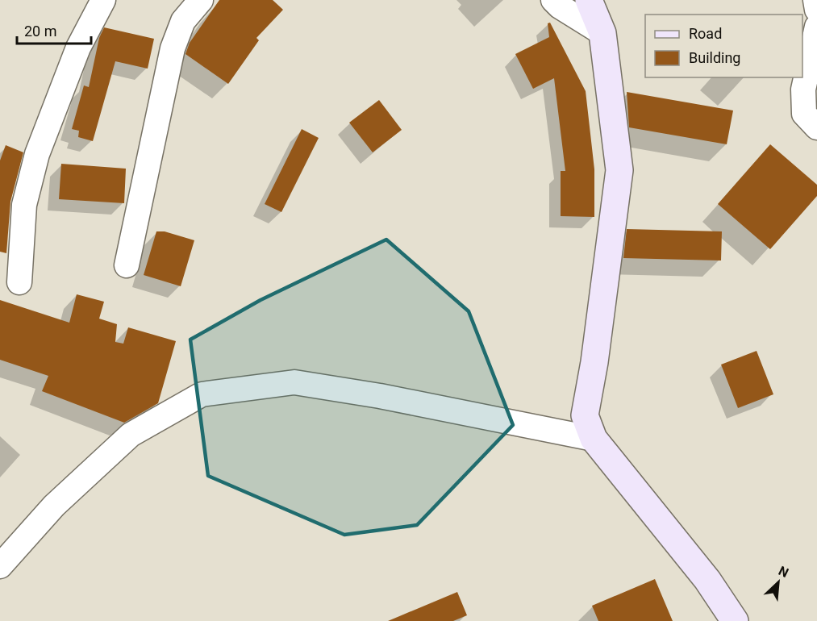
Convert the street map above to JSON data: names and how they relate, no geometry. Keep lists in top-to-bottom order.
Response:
{
  "legend": ["Road", "Building"],
  "scale_bar": "20 m",
  "north": "top right"
}
